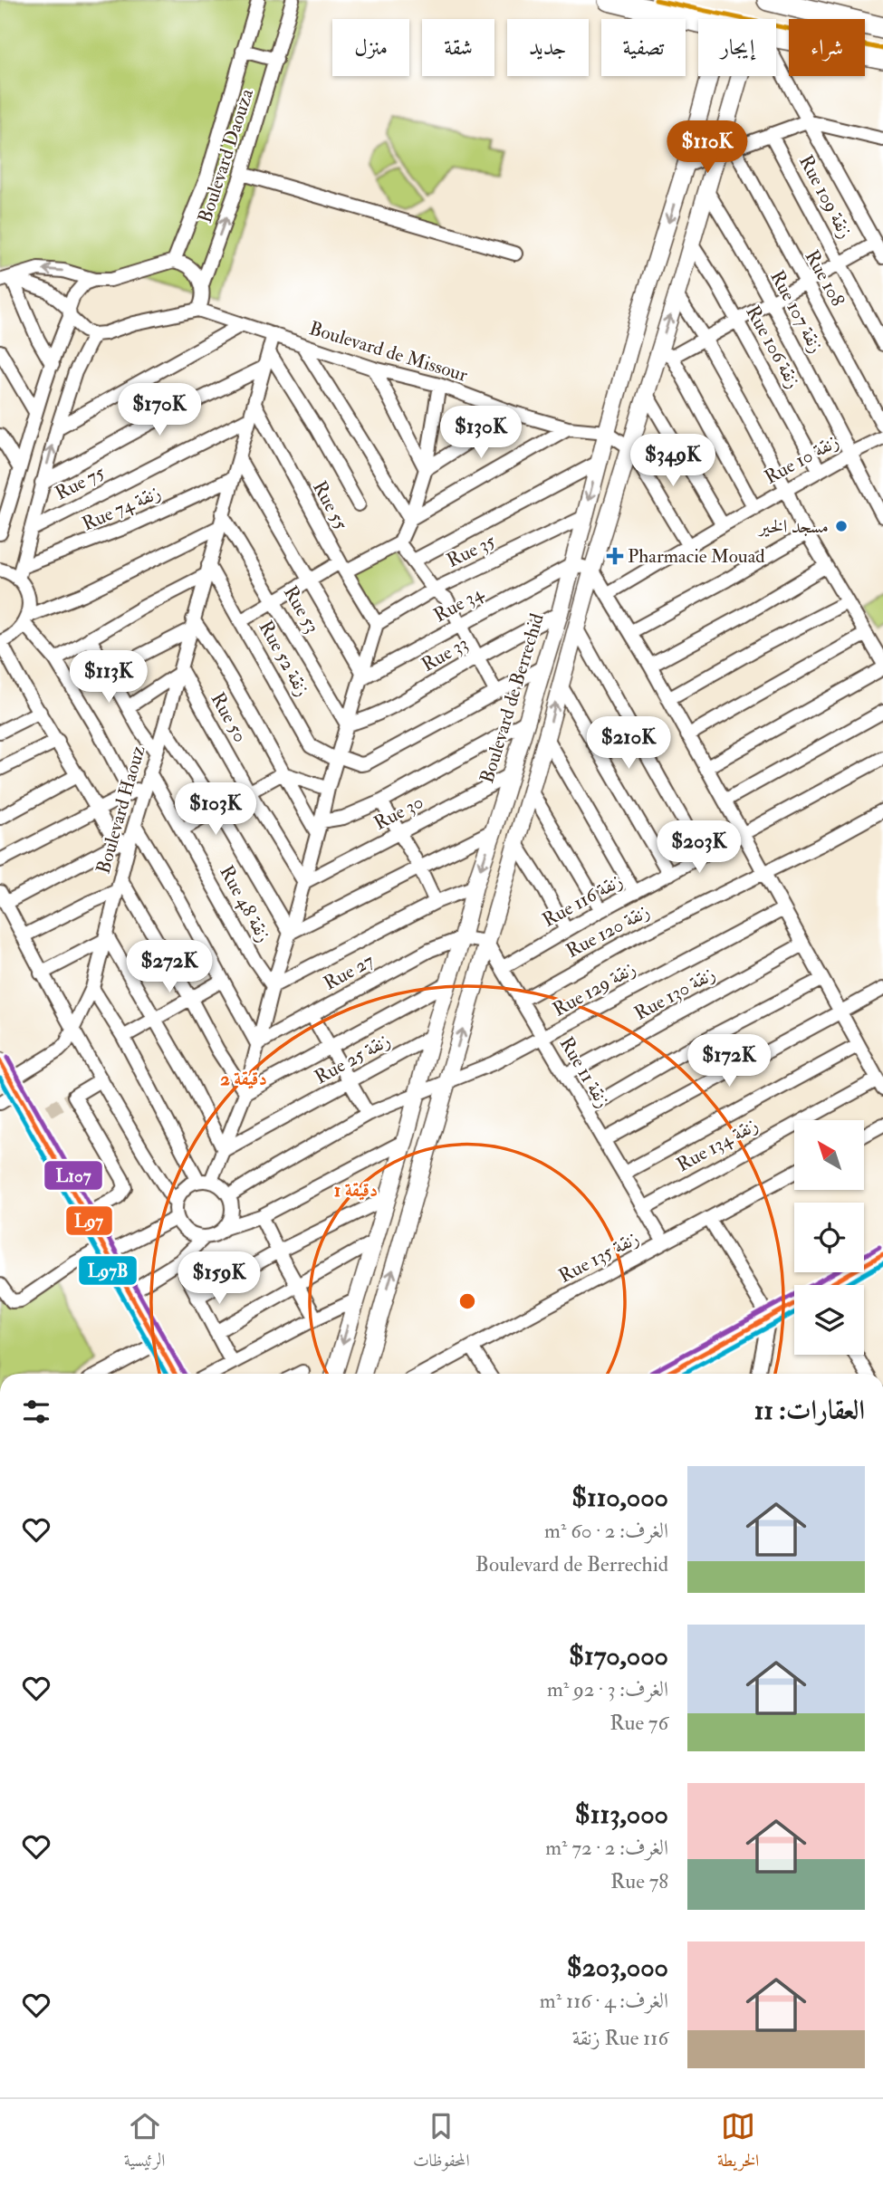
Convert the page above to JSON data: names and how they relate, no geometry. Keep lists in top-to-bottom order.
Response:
{
  "streets": {
    "street": [
      "Boulevard Daouza",
      "Rue 109 زنقة",
      "Rue 108",
      "Rue 107 زنقة",
      "Rue 106 زنقة",
      "Boulevard de Missour",
      "Rue 10 زنقة",
      "Rue 75",
      "Rue 55",
      "Rue 74 زنقة",
      "Rue 35",
      "Rue 34",
      "Rue 53",
      "Rue 33",
      "Rue 52 زنقة",
      "Boulevard de Berrechid",
      "Rue 50",
      "Boulevard Haouz",
      "Rue 30",
      "Rue 116 زنقة",
      "Rue 48 زنقة",
      "Rue 120 زنقة",
      "Rue 27",
      "Rue 129 زنقة",
      "Rue 130 زنقة",
      "Rue 25 زنقة",
      "Rue 11 زنقة",
      "Rue 134 زنقة",
      "Rue 135 زنقة"
    ]
  },
  "crossings": [
    ["Rue 107 زنقة", "Rue 10 زنقة"],
    ["Rue 106 زنقة", "Rue 10 زنقة"],
    ["Boulevard de Missour", "Boulevard de Berrechid"],
    ["Boulevard de Missour", "Boulevard Haouz"],
    ["Rue 75", "Boulevard Haouz"],
    ["Rue 55", "Rue 35"],
    ["Rue 55", "Boulevard Haouz"],
    ["Rue 74 زنقة", "Boulevard Haouz"],
    ["Rue 35", "Boulevard de Berrechid"],
    ["Rue 34", "Boulevard de Berrechid"],
    ["Rue 53", "Rue 33"],
    ["Rue 53", "Boulevard Haouz"],
    ["Rue 33", "Boulevard de Berrechid"],
    ["Rue 52 زنقة", "Boulevard Haouz"],
    ["Boulevard de Berrechid", "Rue 30"],
    ["Boulevard de Berrechid", "Rue 27"],
    ["Boulevard de Berrechid", "Rue 129 زنقة"],
    ["Boulevard de Berrechid", "Rue 25 زنقة"],
    ["Rue 50", "Boulevard Haouz"],
    ["Rue 50", "Rue 30"],
    ["Boulevard Haouz", "Rue 48 زنقة"],
    ["Rue 116 زنقة", "Rue 11 زنقة"],
    ["Rue 120 زنقة", "Rue 11 زنقة"],
    ["Rue 129 زنقة", "Rue 11 زنقة"],
    ["Rue 130 زنقة", "Rue 11 زنقة"],
    ["Rue 11 زنقة", "Rue 134 زنقة"],
    ["Rue 11 زنقة", "Rue 135 زنقة"]
  ],
  "places": {
    "other": ["مسجد الخير"],
    "health": ["Pharmacie Mouad"]
  },
  "lines": ["transit line L107", "transit line L97", "transit line L97B"],
  "north": "top left",
  "page": {
    "chip": [
      "شراء",
      "إيجار",
      "تصفية",
      "جديد",
      "شقة",
      "منزل"
    ],
    "price": [
      "$110K",
      "$170K",
      "$130K",
      "$349K",
      "$113K",
      "$210K",
      "$103K",
      "$203K",
      "$272K",
      "$172K",
      "$159K"
    ],
    "heading": "العقارات: 11",
    "list": [
      {
        "name": "$110,000",
        "note": "الغرف: 2 · 60 m² · Boulevard de Berrechid"
      },
      {
        "name": "$170,000",
        "note": "الغرف: 3 · 92 m² · Rue 76"
      },
      {
        "name": "$113,000",
        "note": "الغرف: 2 · 72 m² · Rue 78"
      },
      {
        "name": "$203,000",
        "note": "الغرف: 4 · 116 m² · Rue 116 زنقة"
      }
    ],
    "tabs": ["الخريطة", "المحفوظات", "الرئيسية"]
  },
  "rings": ["2 دقيقة", "1 دقيقة"]
}
